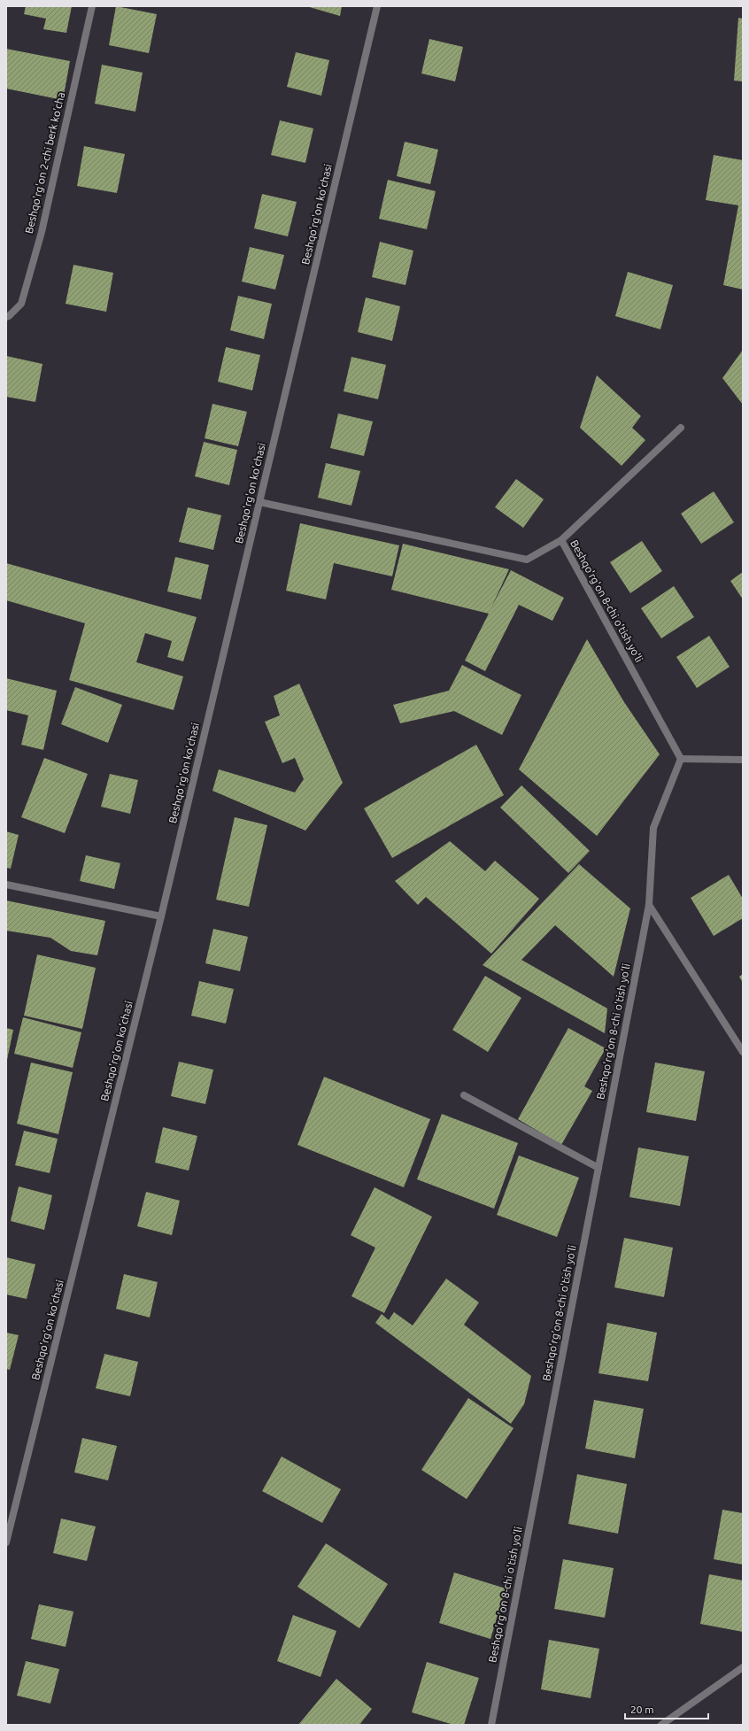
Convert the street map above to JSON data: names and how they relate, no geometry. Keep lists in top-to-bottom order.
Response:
{
  "streets": {
    "street": ["Beshqo'rg'on 2-chi berk ko'cha", "Beshqo'rg'on ko'chasi", "Beshqo'rg'on 8-chi o'tish yo'li"]
  },
  "crossings": [
    ["Beshqo'rg'on ko'chasi", "Beshqo'rg'on 8-chi o'tish yo'li"]
  ],
  "scale_bar": "20 m"
}
